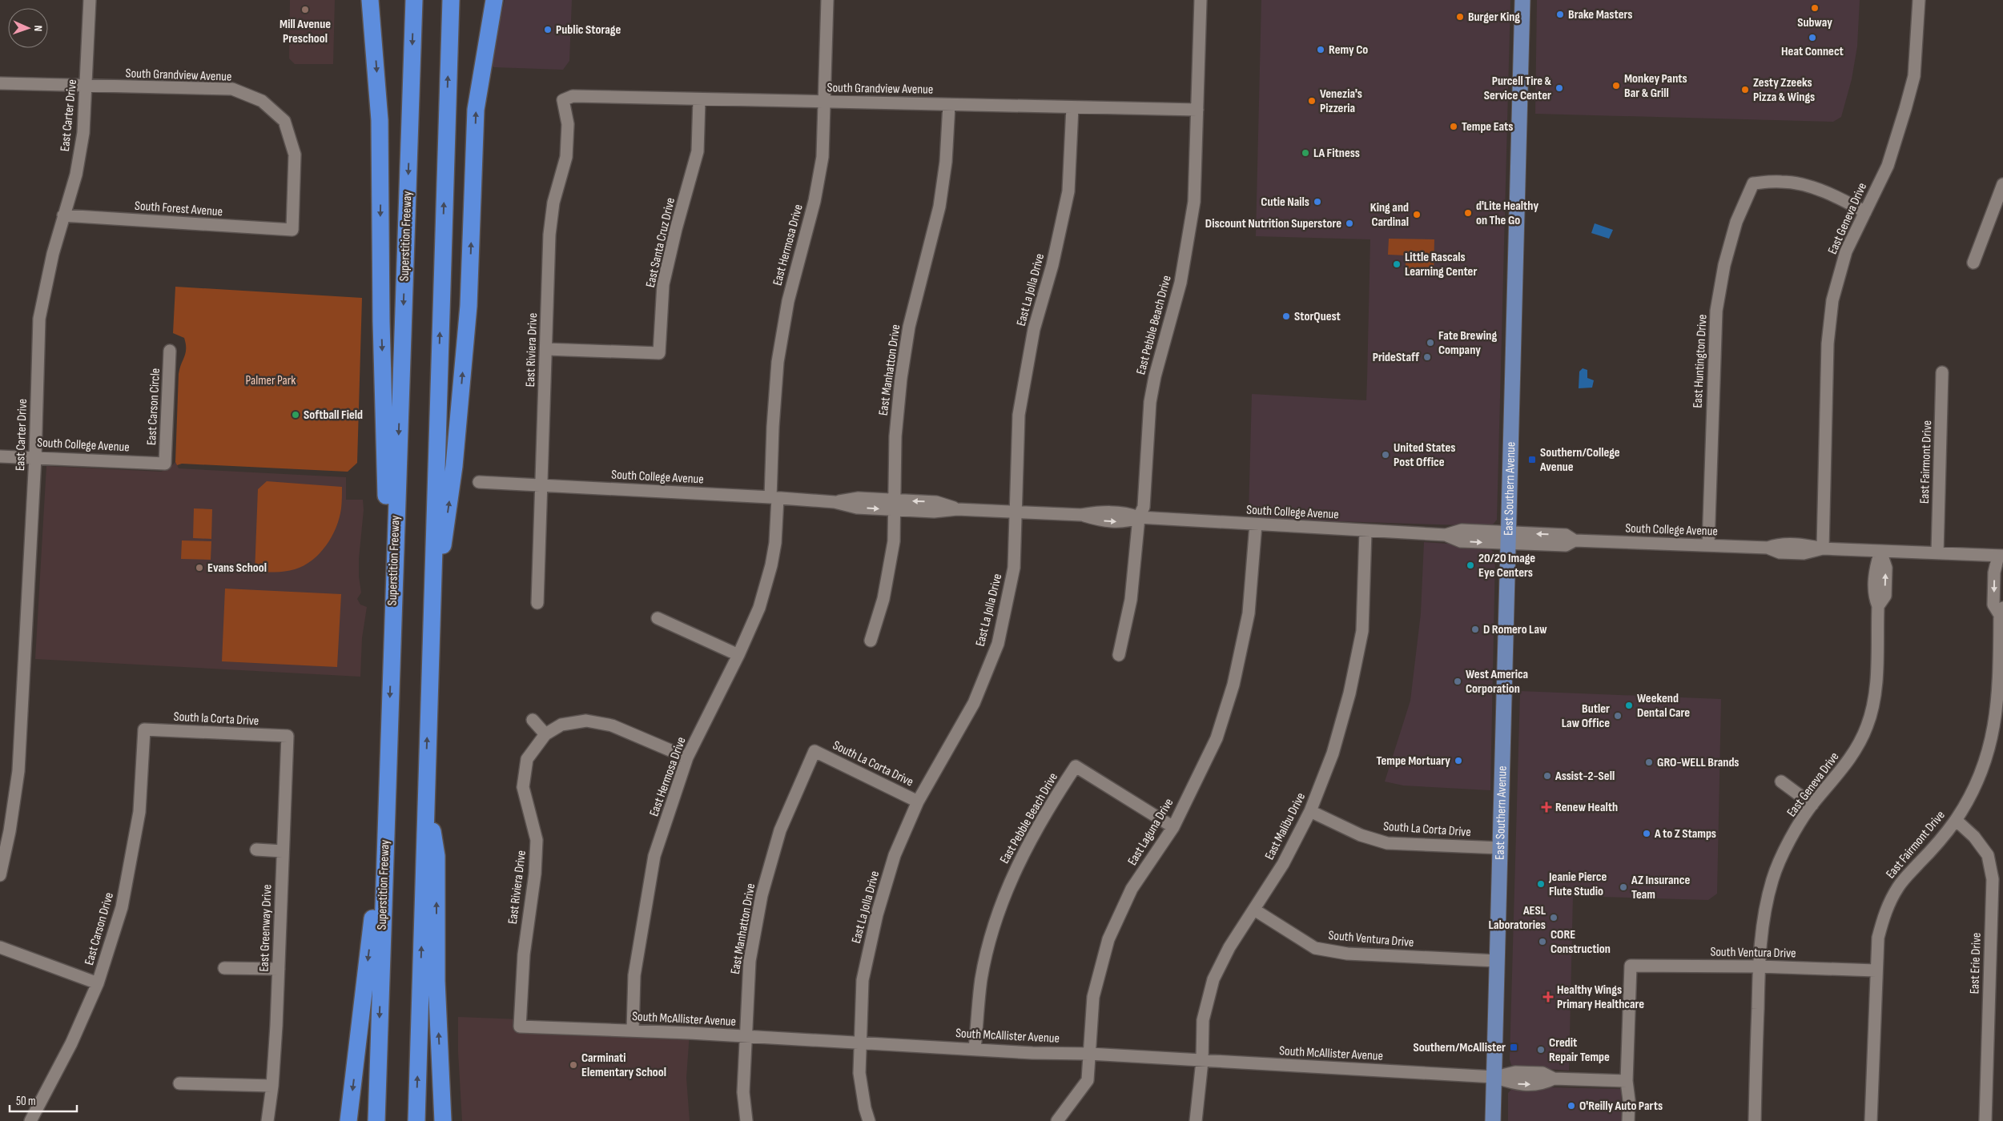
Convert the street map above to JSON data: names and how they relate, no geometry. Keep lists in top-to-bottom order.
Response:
{
  "streets": {
    "highway": ["Superstition Freeway"],
    "main road": ["East Southern Avenue"],
    "street": [
      "South Grandview Avenue",
      "East Carter Drive",
      "South Forest Avenue",
      "East Geneva Drive",
      "East Santa Cruz Drive",
      "East Hermosa Drive",
      "East La Jolla Drive",
      "East Pebble Beach Drive",
      "East Riviera Drive",
      "East Huntington Drive",
      "East Manhatton Drive",
      "East Carson Circle",
      "South College Avenue",
      "East Fairmont Drive",
      "South la Corta Drive",
      "South La Corta Drive",
      "East Malibu Drive",
      "East Laguna Drive",
      "East Greenway Drive",
      "East Carson Drive",
      "South Ventura Drive",
      "East Erie Drive",
      "South McAllister Avenue"
    ]
  },
  "crossings": [
    ["South Grandview Avenue", "East Carter Drive"],
    ["South Grandview Avenue", "South Forest Avenue"],
    ["South Grandview Avenue", "East Santa Cruz Drive"],
    ["South Grandview Avenue", "East Hermosa Drive"],
    ["South Grandview Avenue", "East La Jolla Drive"],
    ["South Grandview Avenue", "East Pebble Beach Drive"],
    ["South Grandview Avenue", "East Riviera Drive"],
    ["South Grandview Avenue", "East Manhatton Drive"],
    ["East Carter Drive", "South Forest Avenue"],
    ["East Carter Drive", "South College Avenue"],
    ["East Geneva Drive", "East Huntington Drive"],
    ["East Geneva Drive", "South College Avenue"],
    ["East Geneva Drive", "South Ventura Drive"],
    ["East Santa Cruz Drive", "East Riviera Drive"],
    ["East Hermosa Drive", "South College Avenue"],
    ["East Hermosa Drive", "South McAllister Avenue"],
    ["East La Jolla Drive", "South College Avenue"],
    ["East La Jolla Drive", "South La Corta Drive"],
    ["East La Jolla Drive", "South McAllister Avenue"],
    ["East Pebble Beach Drive", "South College Avenue"],
    ["East Pebble Beach Drive", "East Laguna Drive"],
    ["East Pebble Beach Drive", "South McAllister Avenue"],
    ["East Riviera Drive", "South College Avenue"],
    ["East Riviera Drive", "South McAllister Avenue"],
    ["East Huntington Drive", "South College Avenue"],
    ["East Manhatton Drive", "South College Avenue"],
    ["East Manhatton Drive", "South La Corta Drive"],
    ["East Manhatton Drive", "South McAllister Avenue"],
    ["East Carson Circle", "South College Avenue"],
    ["South College Avenue", "East Fairmont Drive"],
    ["South College Avenue", "East Southern Avenue"],
    ["South College Avenue", "East Malibu Drive"],
    ["South College Avenue", "East Laguna Drive"],
    ["East Fairmont Drive", "South Ventura Drive"],
    ["East Fairmont Drive", "East Erie Drive"],
    ["East Southern Avenue", "South La Corta Drive"],
    ["East Southern Avenue", "South Ventura Drive"],
    ["East Southern Avenue", "South McAllister Avenue"],
    ["South la Corta Drive", "East Greenway Drive"],
    ["South la Corta Drive", "East Carson Drive"],
    ["South La Corta Drive", "East Malibu Drive"],
    ["East Malibu Drive", "South Ventura Drive"],
    ["East Malibu Drive", "South McAllister Avenue"],
    ["East Laguna Drive", "South McAllister Avenue"],
    ["South Ventura Drive", "South McAllister Avenue"]
  ],
  "parks": ["Palmer Park"],
  "places": {
    "other": [
      "Subway",
      "Mill Avenue Preschool",
      "Brake Masters",
      "Burger King",
      "Public Storage",
      "Heat Connect",
      "Remy Co",
      "Monkey Pants Bar & Grill",
      "Purcell Tire & Service Center",
      "Zesty Zzeeks Pizza & Wings",
      "Venezia's Pizzeria",
      "Tempe Eats",
      "LA Fitness",
      "Cutie Nails",
      "d'Lite Healthy on The Go",
      "King and Cardinal",
      "Discount Nutrition Superstore",
      "Little Rascals Learning Center",
      "StorQuest",
      "Fate Brewing Company",
      "PrideStaff",
      "Softball Field",
      "United States Post Office",
      "20/20 Image Eye Centers",
      "Evans School",
      "D Romero Law",
      "West America Corporation",
      "Weekend Dental Care",
      "Butler Law Office",
      "Tempe Mortuary",
      "GRO-WELL Brands",
      "Assist-2-Sell",
      "A to Z Stamps",
      "Jeanie Pierce Flute Studio",
      "AZ Insurance Team",
      "AESL Laboratories",
      "CORE Construction",
      "Credit Repair Tempe",
      "Carminati Elementary School",
      "O'Reilly Auto Parts"
    ],
    "transit": ["Southern/College Avenue", "Southern/McAllister"],
    "health": ["Renew Health", "Healthy Wings Primary Healthcare"]
  },
  "scale_bar": "50 m",
  "north": "right"
}
